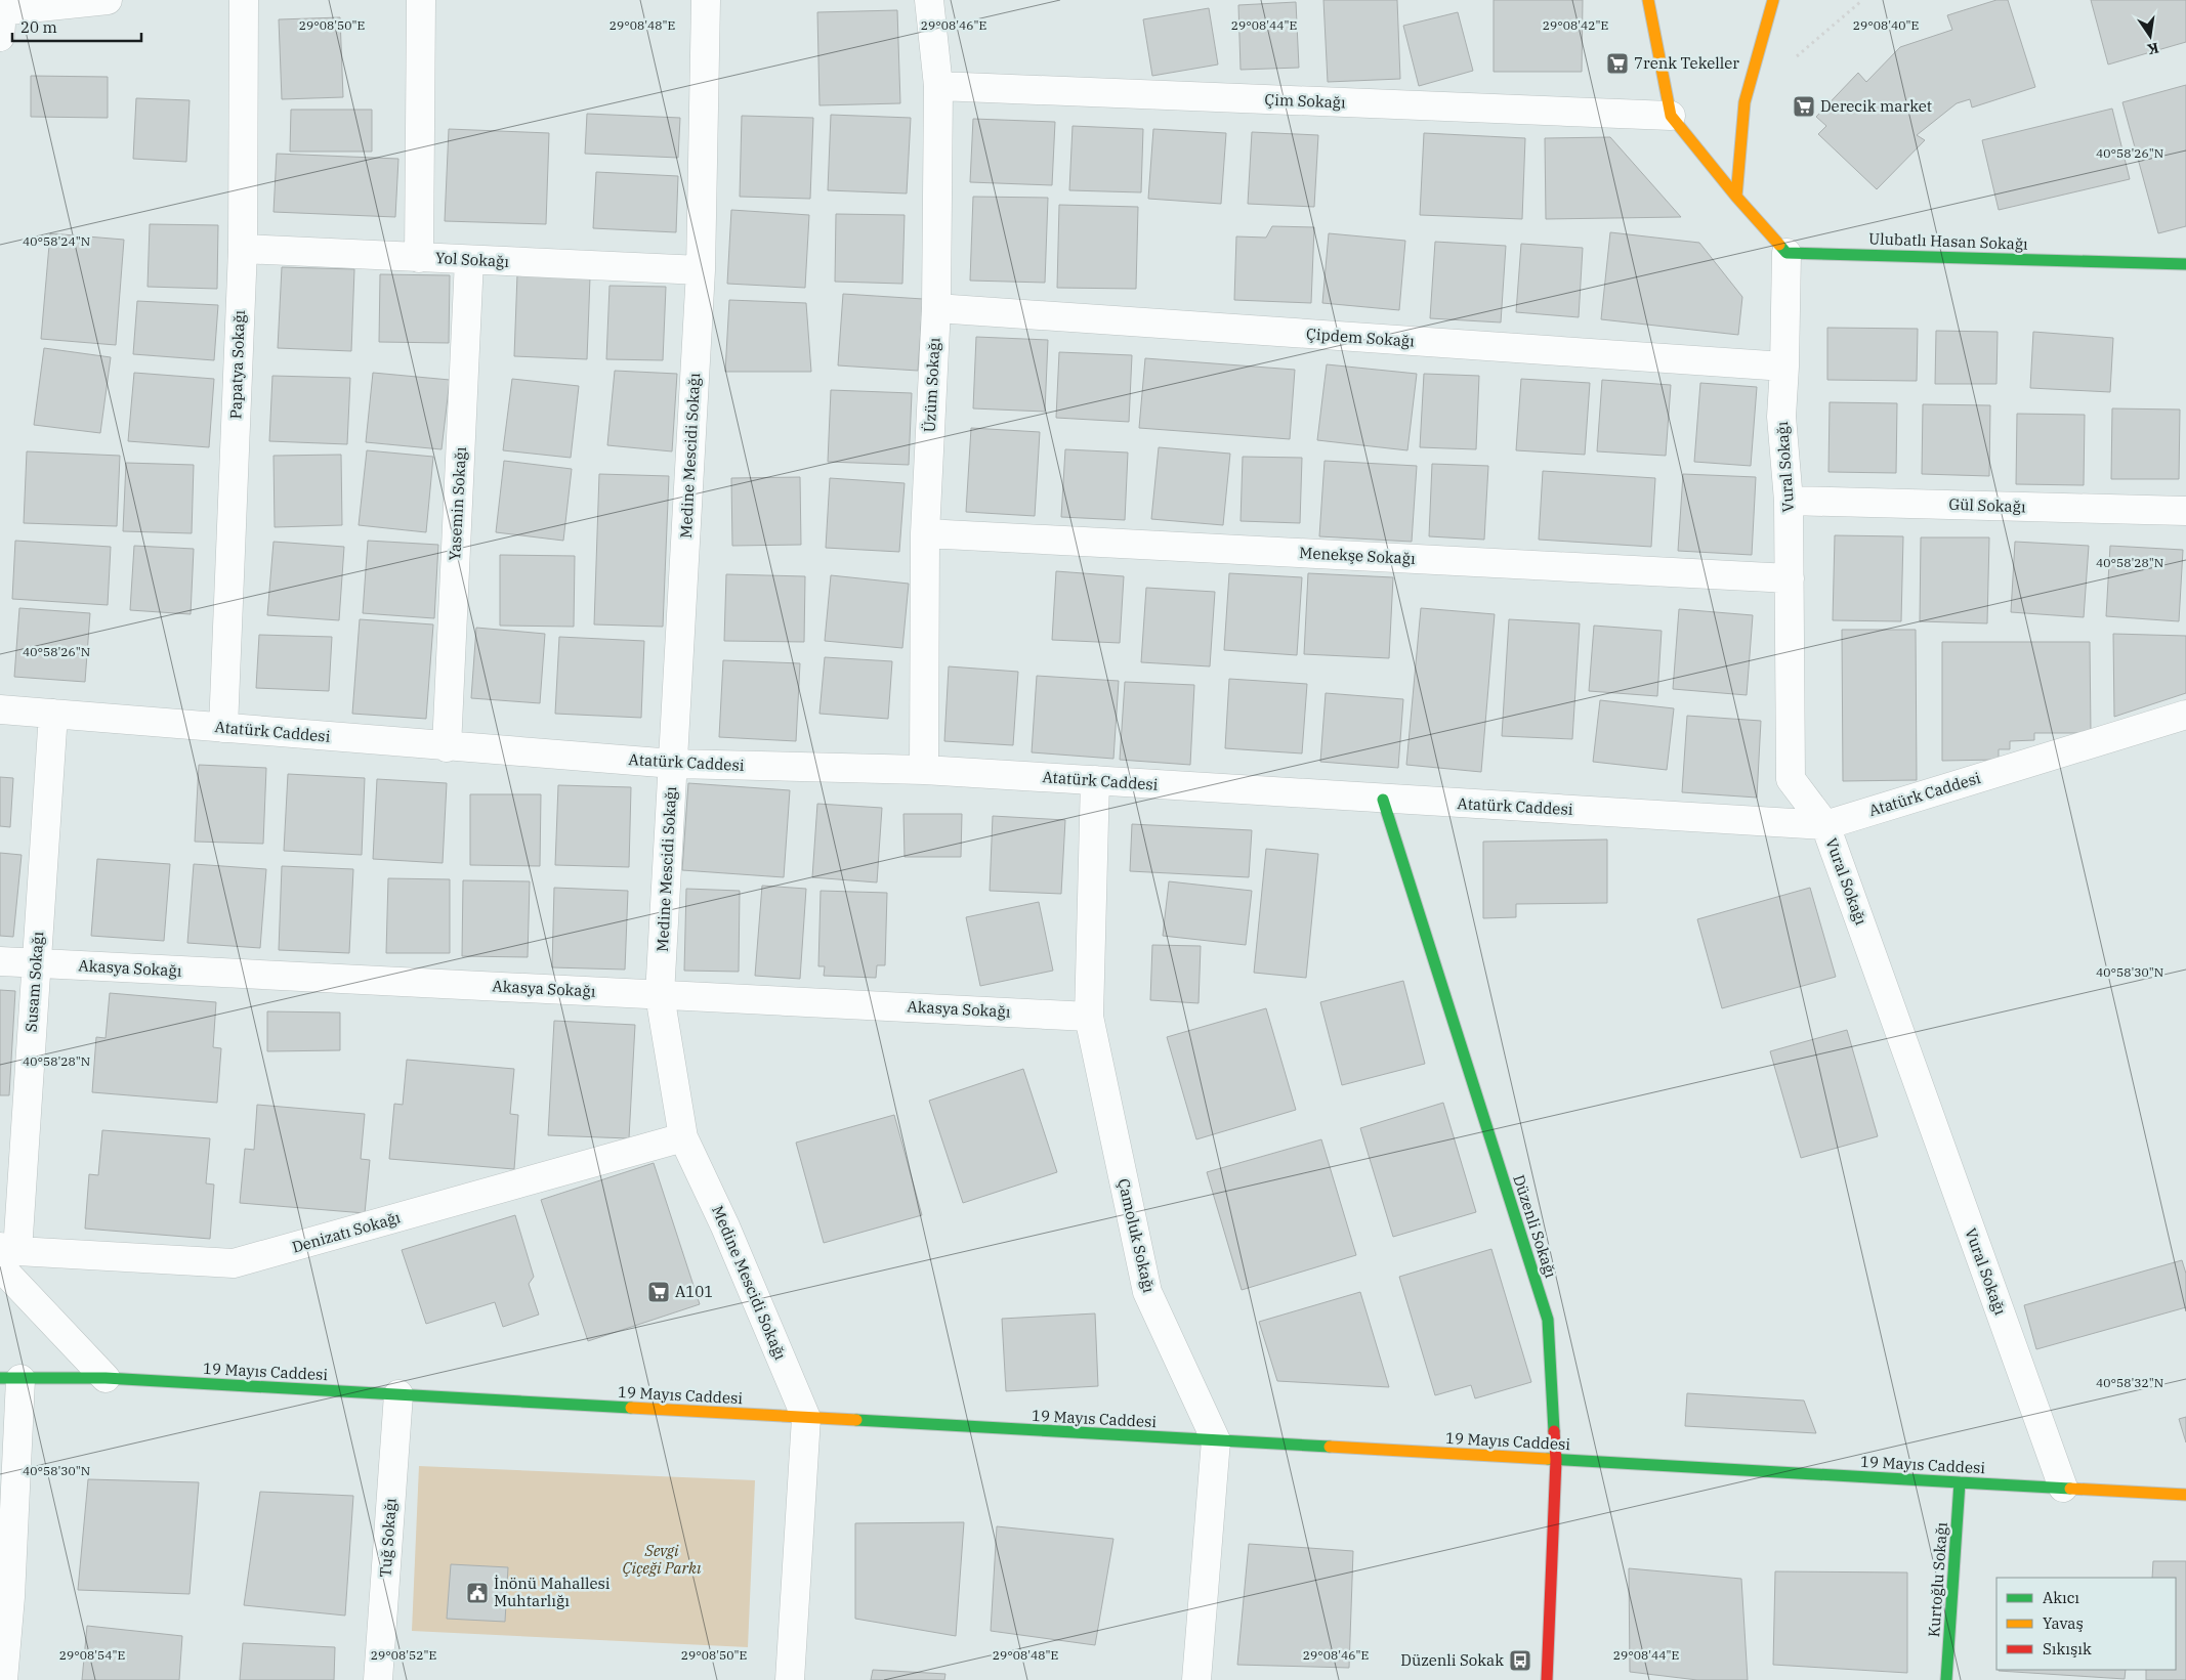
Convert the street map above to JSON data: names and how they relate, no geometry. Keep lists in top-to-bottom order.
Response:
{
  "streets": {
    "street": [
      "Çim Sokağı",
      "Ulubatlı Hasan Sokağı",
      "Yol Sokağı",
      "Çipdem Sokağı",
      "Papatya Sokağı",
      "Üzüm Sokağı",
      "Medine Mescidi Sokağı",
      "Vural Sokağı",
      "Yasemin Sokağı",
      "Gül Sokağı",
      "Menekşe Sokağı",
      "Atatürk Caddesi",
      "Akasya Sokağı",
      "Susam Sokağı",
      "Düzenli Sokağı",
      "Denizatı Sokağı",
      "Çamoluk Sokağı",
      "19 Mayıs Caddesi",
      "Tuğ Sokağı",
      "Kurtoğlu Sokağı"
    ]
  },
  "crossings": [
    ["Çim Sokağı", "Üzüm Sokağı"],
    ["Ulubatlı Hasan Sokağı", "Vural Sokağı"],
    ["Yol Sokağı", "Papatya Sokağı"],
    ["Yol Sokağı", "Medine Mescidi Sokağı"],
    ["Yol Sokağı", "Yasemin Sokağı"],
    ["Çipdem Sokağı", "Üzüm Sokağı"],
    ["Çipdem Sokağı", "Vural Sokağı"],
    ["Papatya Sokağı", "Atatürk Caddesi"],
    ["Üzüm Sokağı", "Menekşe Sokağı"],
    ["Üzüm Sokağı", "Atatürk Caddesi"],
    ["Medine Mescidi Sokağı", "Atatürk Caddesi"],
    ["Medine Mescidi Sokağı", "Akasya Sokağı"],
    ["Medine Mescidi Sokağı", "Denizatı Sokağı"],
    ["Medine Mescidi Sokağı", "19 Mayıs Caddesi"],
    ["Vural Sokağı", "Gül Sokağı"],
    ["Vural Sokağı", "Menekşe Sokağı"],
    ["Vural Sokağı", "Atatürk Caddesi"],
    ["Vural Sokağı", "19 Mayıs Caddesi"],
    ["Yasemin Sokağı", "Atatürk Caddesi"],
    ["Atatürk Caddesi", "Susam Sokağı"],
    ["Atatürk Caddesi", "Düzenli Sokağı"],
    ["Atatürk Caddesi", "Çamoluk Sokağı"],
    ["Akasya Sokağı", "Susam Sokağı"],
    ["Akasya Sokağı", "Çamoluk Sokağı"],
    ["Susam Sokağı", "Denizatı Sokağı"],
    ["Düzenli Sokağı", "19 Mayıs Caddesi"],
    ["Çamoluk Sokağı", "19 Mayıs Caddesi"],
    ["19 Mayıs Caddesi", "Tuğ Sokağı"],
    ["19 Mayıs Caddesi", "Kurtoğlu Sokağı"]
  ],
  "parks": ["Sevgi Çiçeği Parkı"],
  "places": {
    "supermarket": ["7renk Tekeller", "Derecik market", "A101"],
    "public building": ["İnönü Mahallesi Muhtarlığı"],
    "bus stop": ["Düzenli Sokak"]
  },
  "legend": ["Akıcı", "Yavaş", "Sıkışık"],
  "scale_bar": "20 m",
  "north": "bottom",
  "coordinates": [
    "29°08'50\"E",
    "29°08'48\"E",
    "29°08'46\"E",
    "29°08'44\"E",
    "29°08'42\"E",
    "29°08'40\"E",
    "40°58'26\"N",
    "40°58'24\"N",
    "40°58'28\"N",
    "40°58'30\"N",
    "40°58'32\"N",
    "29°08'54\"E",
    "29°08'52\"E"
  ]
}
